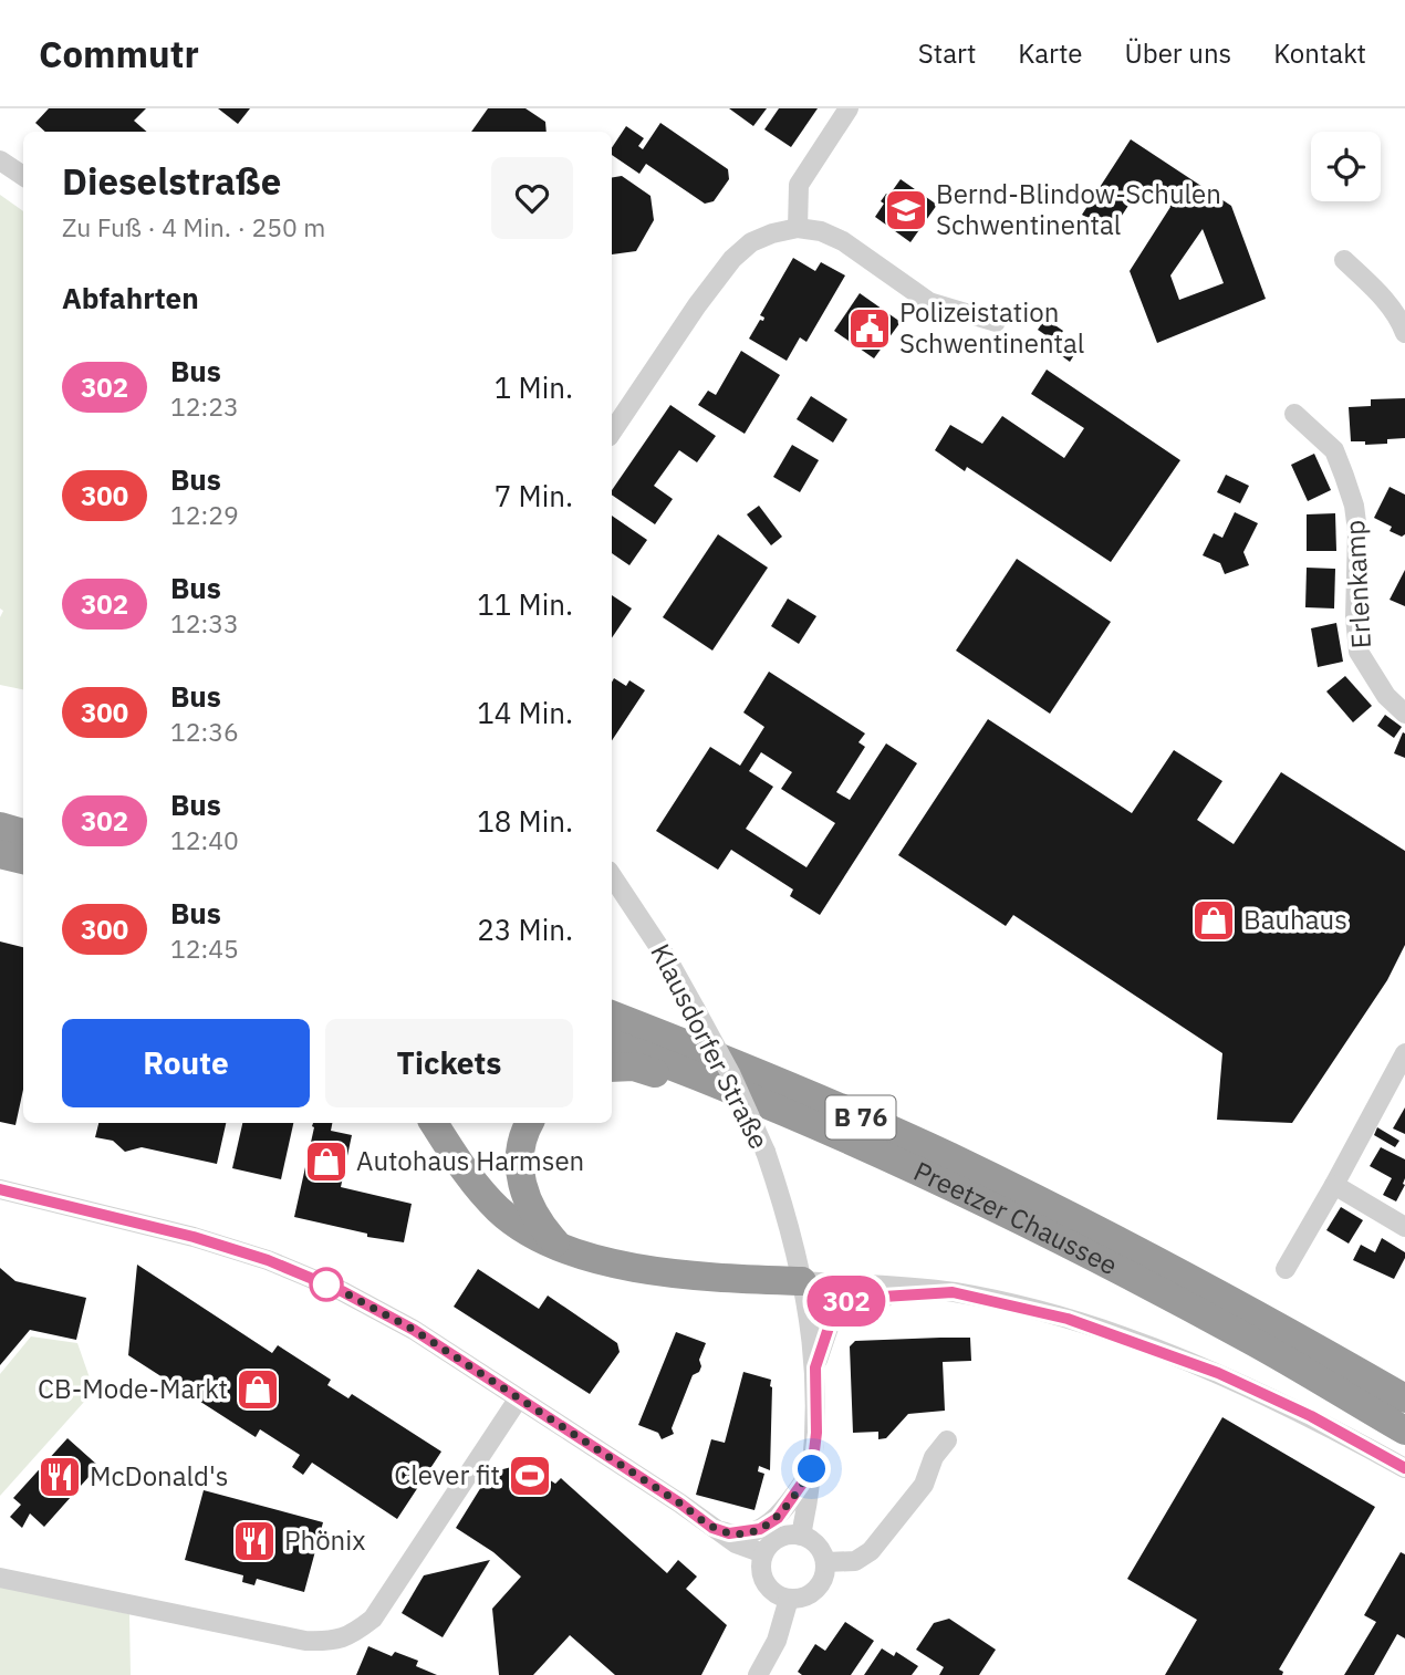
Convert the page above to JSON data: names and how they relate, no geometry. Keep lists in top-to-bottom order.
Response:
{
  "streets": {
    "highway": ["B 76", "Preetzer Chaussee"],
    "street": ["Erlenkamp", "Klausdorfer Straße"]
  },
  "crossings": [
    ["B 76", "Preetzer Chaussee"]
  ],
  "places": {
    "school or university": ["Bernd-Blindow-Schulen Schwentinental"],
    "public building": ["Polizeistation Schwentinental"],
    "shop": ["Bauhaus", "Autohaus Harmsen", "CB-Mode-Markt"],
    "sports": ["Clever fit"],
    "restaurant": ["McDonald's", "Phönix"]
  },
  "lines": ["bus line 302"],
  "page": {
    "header": "Commutr",
    "nav": [
      "Start",
      "Karte",
      "Über uns",
      "Kontakt"
    ],
    "on_map": "302",
    "heading": [
      ["Dieselstraße", "Zu Fuß · 4 Min. · 250 m"],
      "Abfahrten"
    ],
    "list": [
      {
        "mark": "302",
        "name": "Bus",
        "note": "12:23",
        "value": "1 Min."
      },
      {
        "mark": "300",
        "name": "Bus",
        "note": "12:29",
        "value": "7 Min."
      },
      {
        "mark": "302",
        "name": "Bus",
        "note": "12:33",
        "value": "11 Min."
      },
      {
        "mark": "300",
        "name": "Bus",
        "note": "12:36",
        "value": "14 Min."
      },
      {
        "mark": "302",
        "name": "Bus",
        "note": "12:40",
        "value": "18 Min."
      },
      {
        "mark": "300",
        "name": "Bus",
        "note": "12:45",
        "value": "23 Min."
      }
    ],
    "buttons": ["Route", "Tickets"]
  }
}
